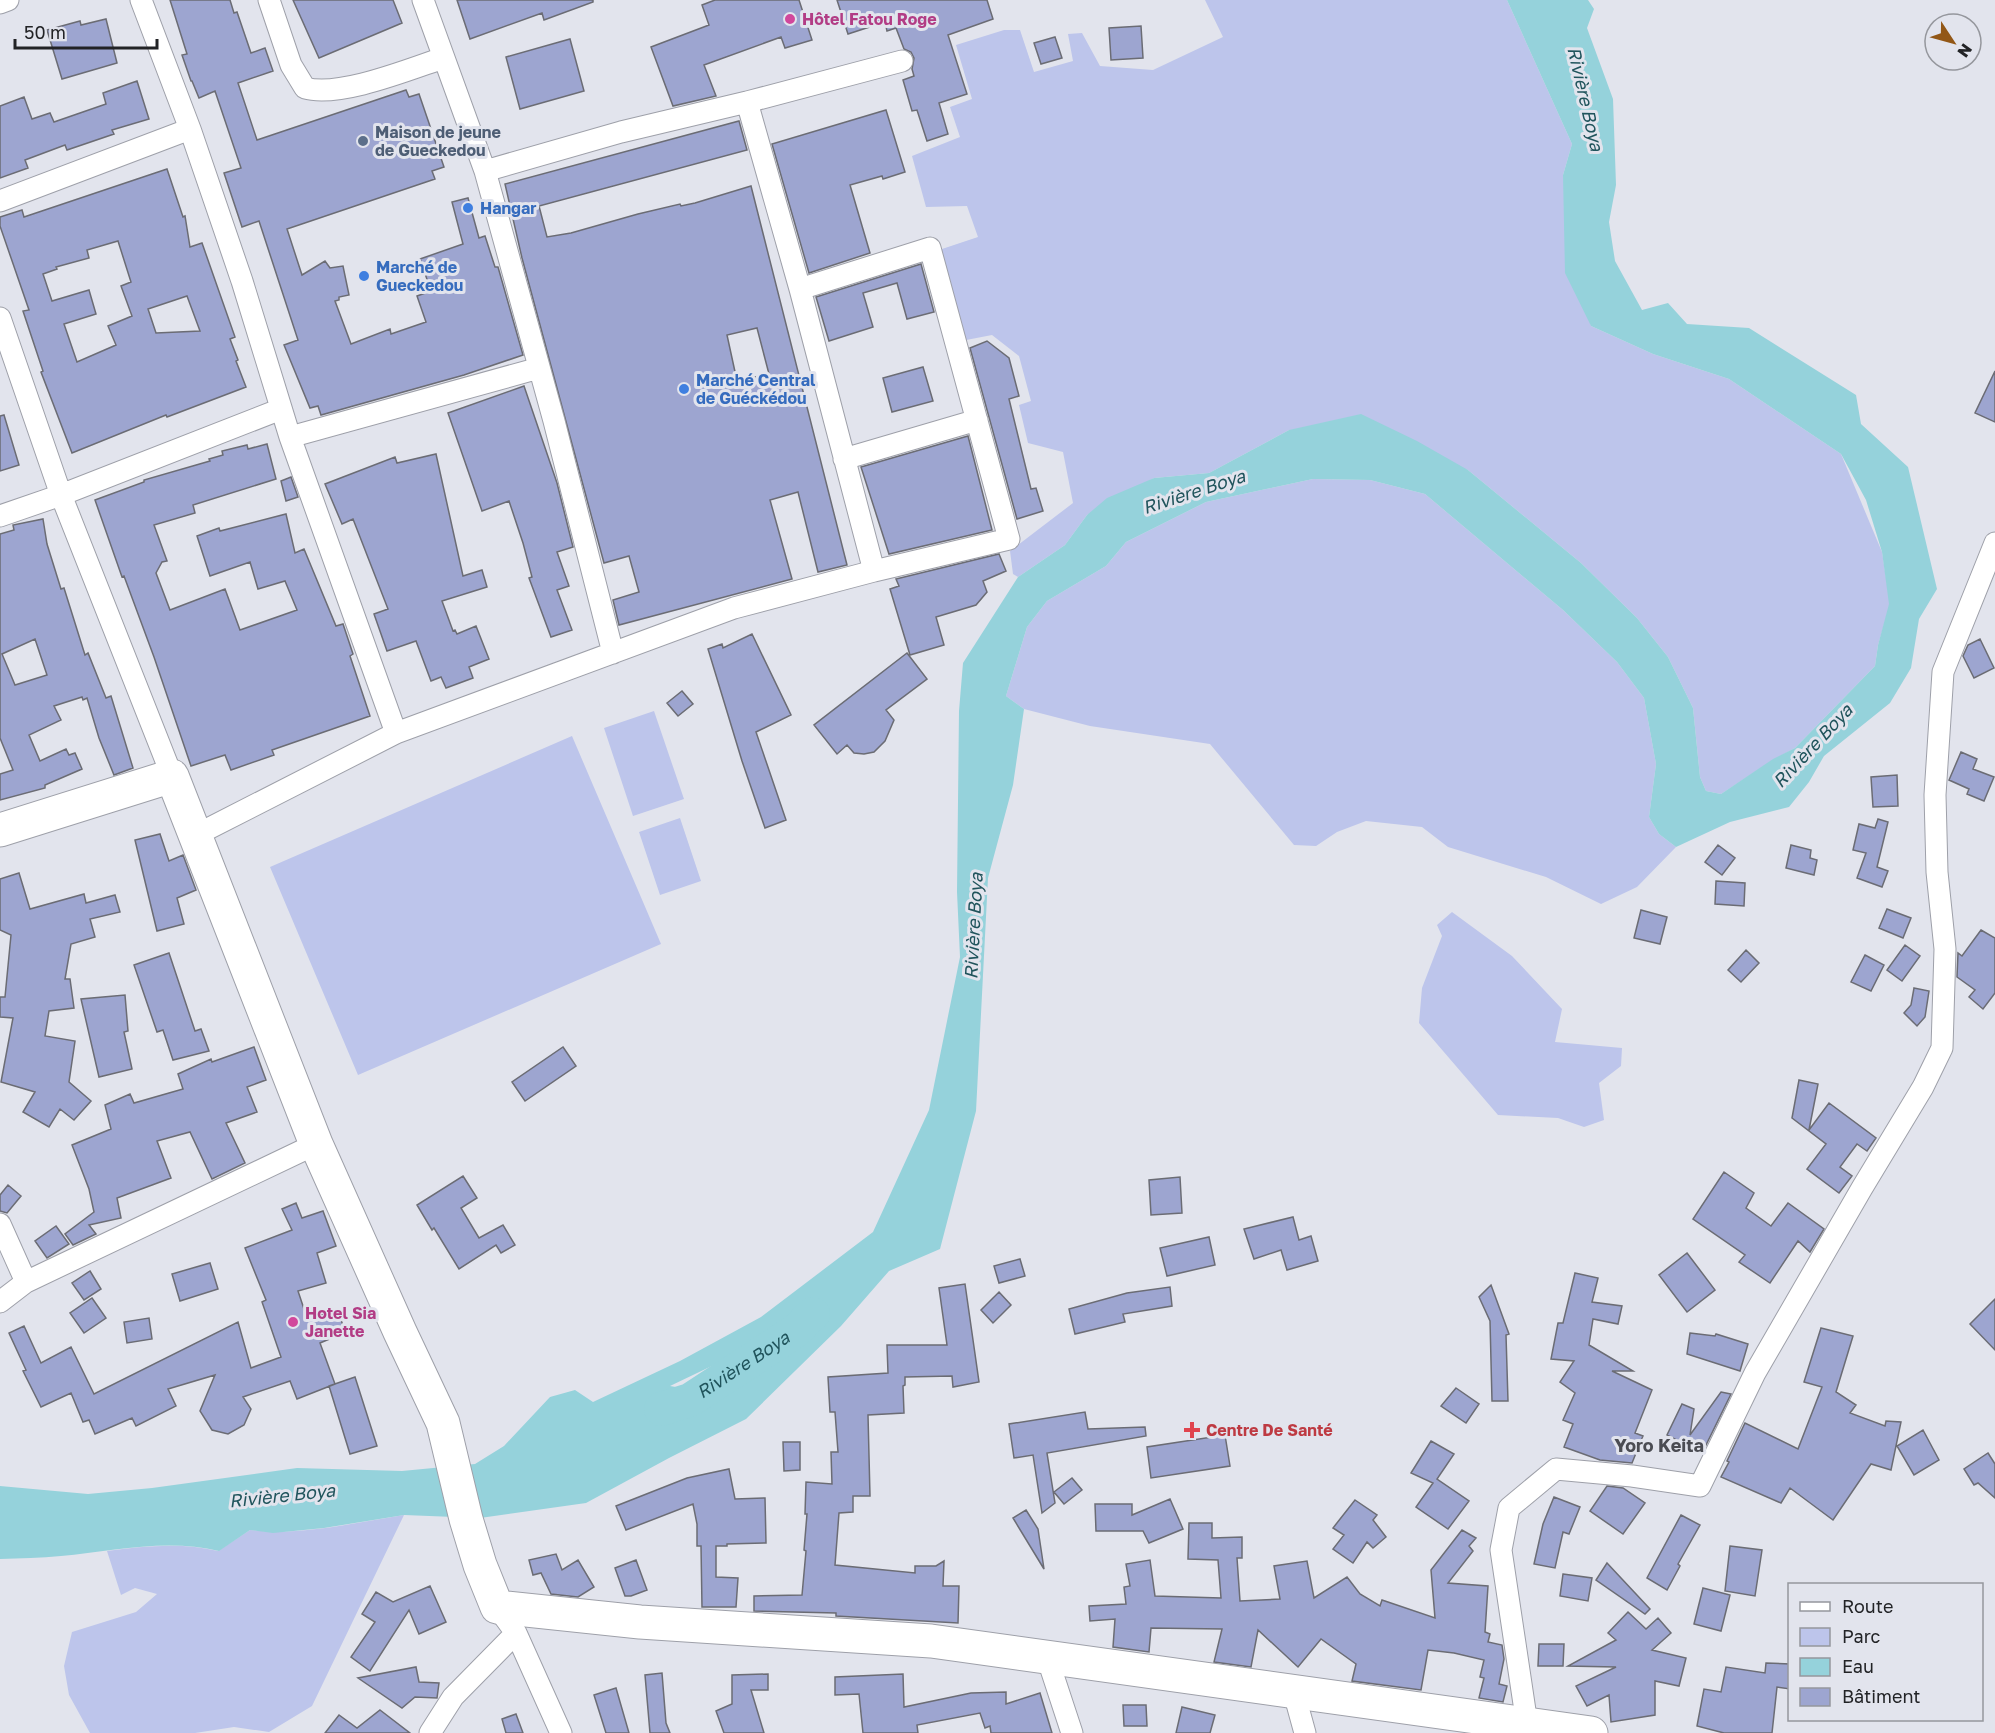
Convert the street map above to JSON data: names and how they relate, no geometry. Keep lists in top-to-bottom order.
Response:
{
  "districts": ["Yoro Keita"],
  "water": ["Rivière Boya"],
  "places": {
    "other": [
      "Hôtel Fatou Roge",
      "Maison de jeune de Gueckedou",
      "Hangar",
      "Marché de Gueckedou",
      "Marché Central de Guéckédou",
      "Hotel Sia Janette"
    ],
    "health": ["Centre De Santé"]
  },
  "legend": [
    "Route",
    "Parc",
    "Eau",
    "Bâtiment"
  ],
  "scale_bar": "50 m",
  "north": "bottom right"
}
